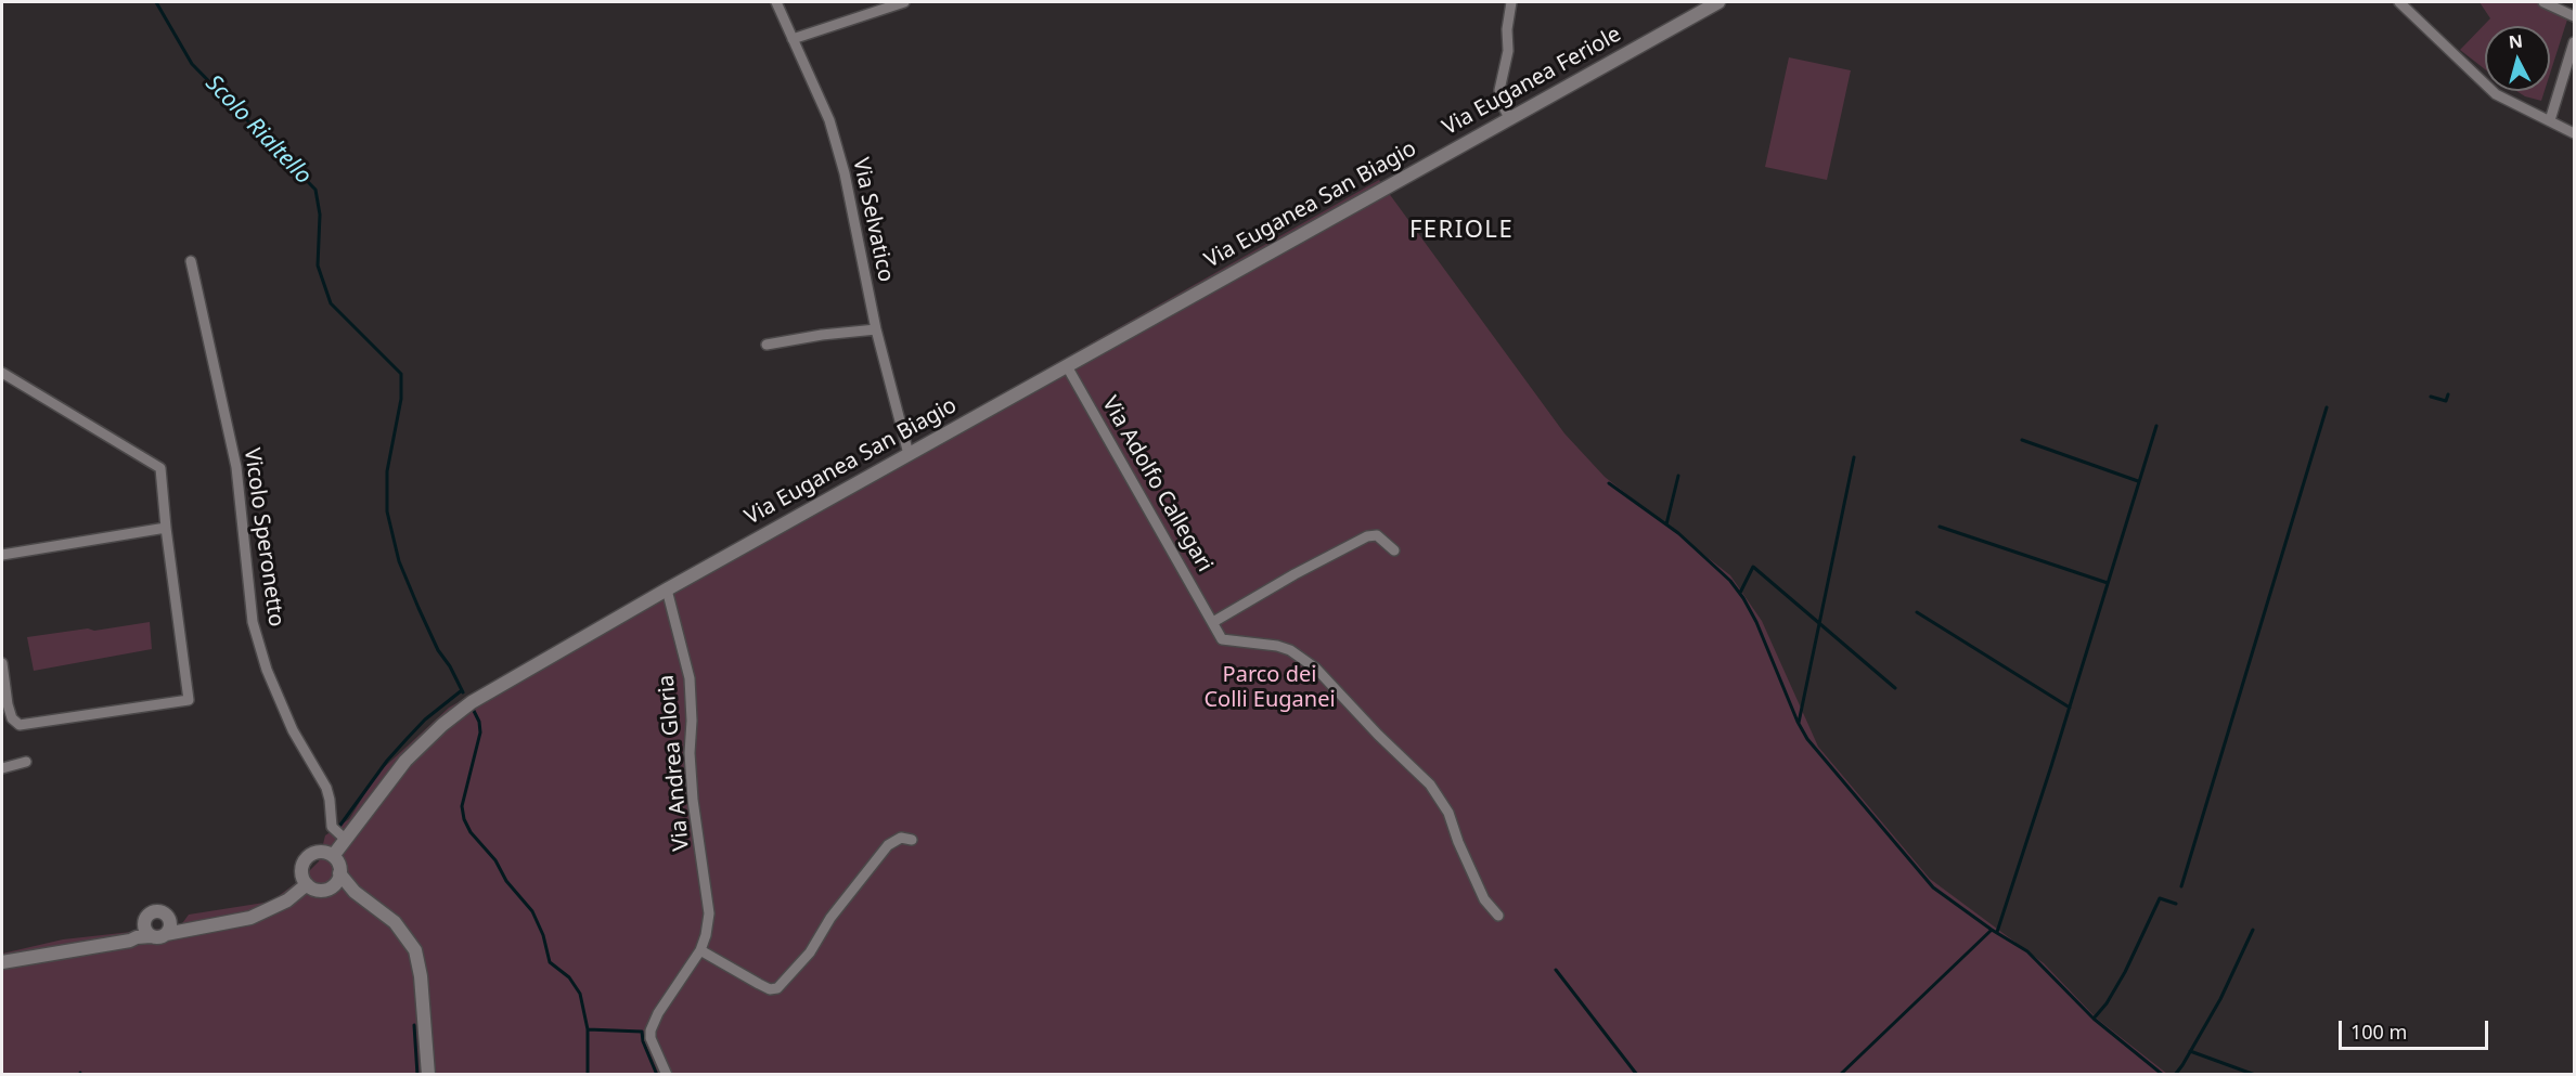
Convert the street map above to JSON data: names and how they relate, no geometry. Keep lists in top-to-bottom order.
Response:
{
  "streets": {
    "main road": ["Via Euganea Feriole", "Via Euganea San Biagio"],
    "street": [
      "Via Selvatico",
      "Via Adolfo Callegari",
      "Vicolo Speronetto",
      "Via Andrea Gloria"
    ]
  },
  "crossings": [
    ["Via Euganea Feriole", "Via Euganea San Biagio"],
    ["Via Euganea San Biagio", "Via Selvatico"],
    ["Via Euganea San Biagio", "Via Adolfo Callegari"],
    ["Via Euganea San Biagio", "Vicolo Speronetto"],
    ["Via Euganea San Biagio", "Via Andrea Gloria"]
  ],
  "districts": ["FERIOLE"],
  "water": ["Scolo Rialtello"],
  "parks": ["Parco dei Colli Euganei"],
  "scale_bar": "100 m",
  "north": "top"
}
